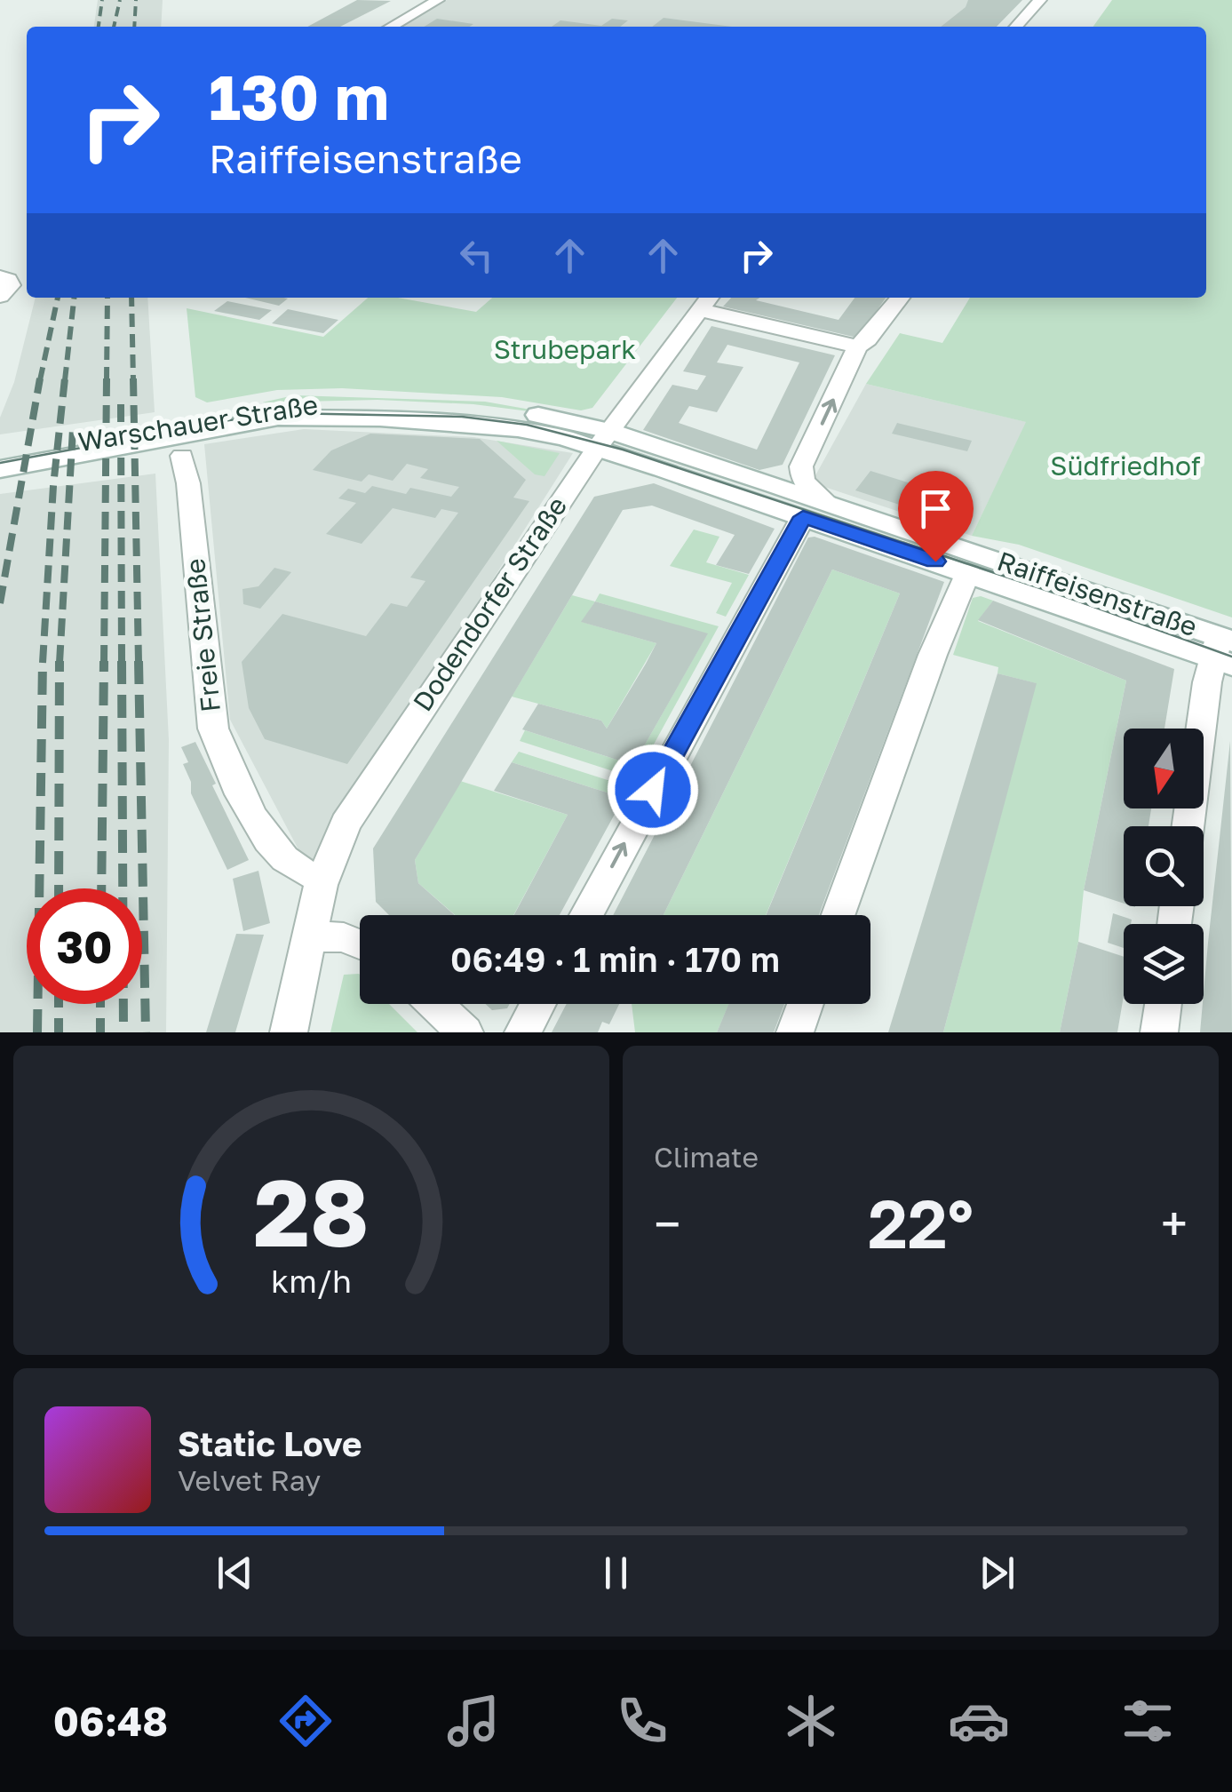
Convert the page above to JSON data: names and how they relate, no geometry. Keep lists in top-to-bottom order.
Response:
{
  "streets": {
    "main road": ["Warschauer Straße", "Raiffeisenstraße"],
    "street": ["Dodendorfer Straße", "Freie Straße"]
  },
  "crossings": [
    ["Warschauer Straße", "Raiffeisenstraße"],
    ["Warschauer Straße", "Dodendorfer Straße"],
    ["Raiffeisenstraße", "Dodendorfer Straße"],
    ["Dodendorfer Straße", "Freie Straße"]
  ],
  "parks": ["Strubepark", "Südfriedhof"],
  "north": "bottom",
  "page": {
    "turn": ["130 m", "Raiffeisenstraße"],
    "limit": "30",
    "trip": "06:49 · 1 min · 170 m",
    "tile": "Climate",
    "heat": ["−", "22°", "+"],
    "song": ["Static Love", "Velvet Ray"],
    "tabs": "06:48",
    "gauge": ["28", "km/h"]
  }
}
